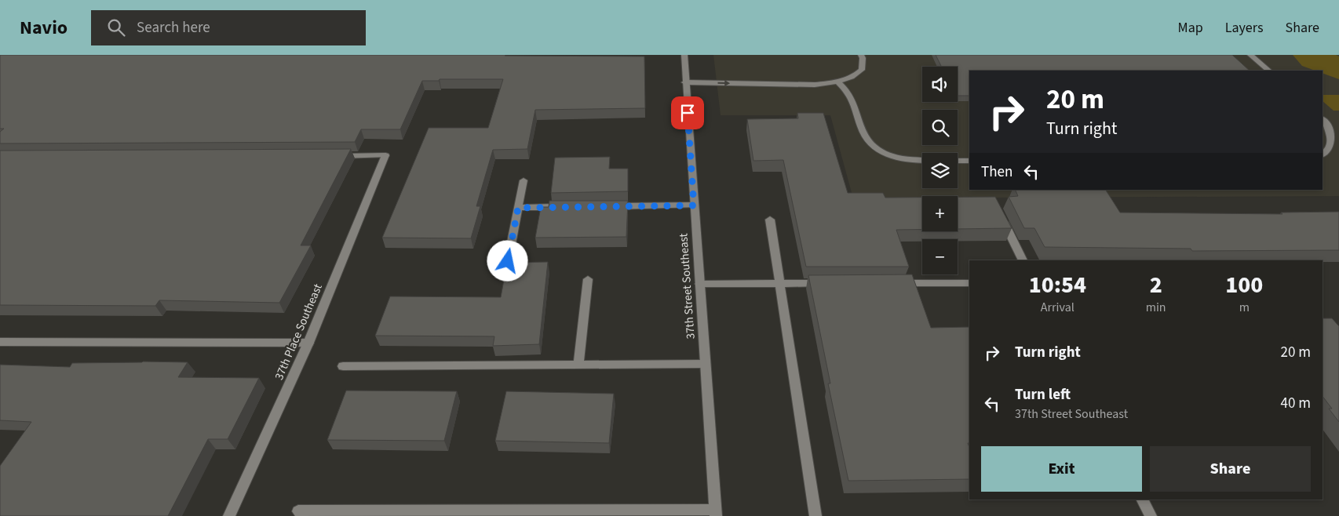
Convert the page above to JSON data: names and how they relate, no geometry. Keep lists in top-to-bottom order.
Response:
{
  "streets": {
    "street": ["37th Street Southeast", "37th Place Southeast"]
  },
  "page": {
    "header": "Navio",
    "search": "Search here",
    "nav": ["Map", "Layers", "Share"],
    "map_buttons": ["+", "−"],
    "turn": ["20 m", "Turn right"],
    "then": "Then",
    "eta": [
      "10:54",
      "Arrival",
      "2",
      "min",
      "100",
      "m"
    ],
    "list": [
      {
        "name": "Turn right",
        "value": "20 m"
      },
      {
        "name": "Turn left",
        "note": "37th Street Southeast",
        "value": "40 m"
      }
    ],
    "buttons": ["Exit", "Share"]
  }
}
